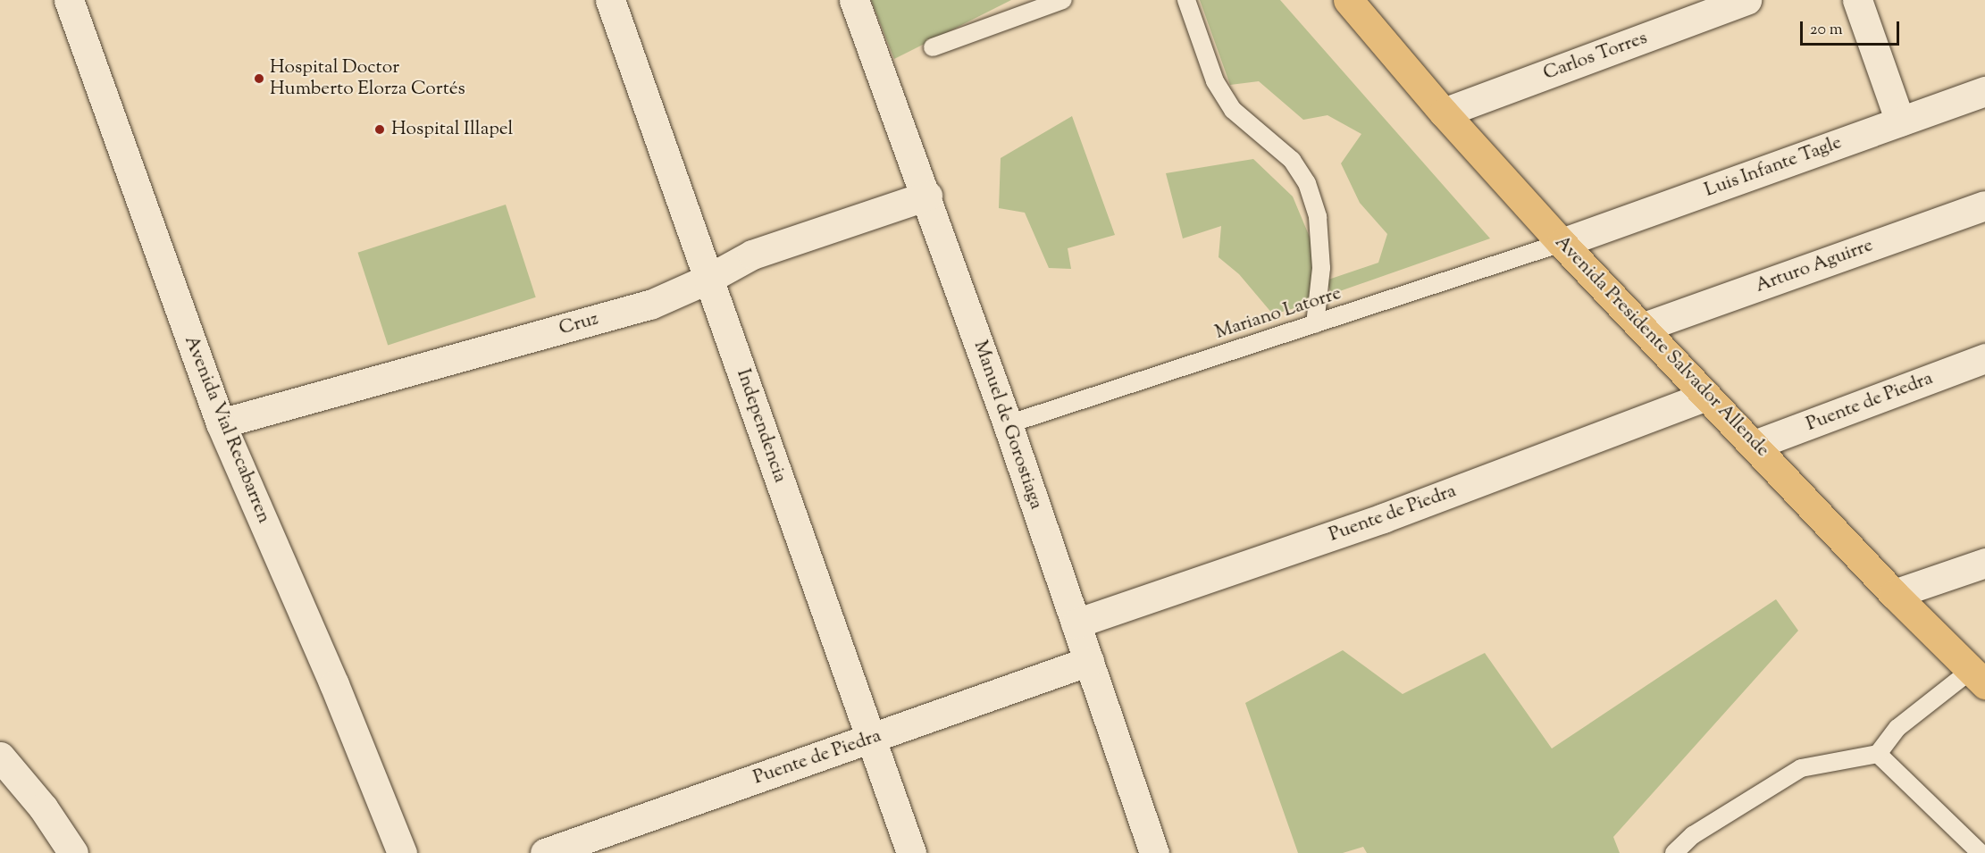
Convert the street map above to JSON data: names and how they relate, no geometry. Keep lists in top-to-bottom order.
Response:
{
  "streets": {
    "main road": ["Avenida Presidente Salvador Allende"],
    "street": [
      "Carlos Torres",
      "Luis Infante Tagle",
      "Arturo Aguirre",
      "Cruz",
      "Puente de Piedra",
      "Manuel de Gorostiaga",
      "Independencia",
      "Avenida Vial Recabarren"
    ],
    "lane": ["Mariano Latorre"]
  },
  "crossings": [
    ["Carlos Torres", "Avenida Presidente Salvador Allende"],
    ["Luis Infante Tagle", "Mariano Latorre"],
    ["Luis Infante Tagle", "Avenida Presidente Salvador Allende"],
    ["Arturo Aguirre", "Avenida Presidente Salvador Allende"],
    ["Mariano Latorre", "Avenida Presidente Salvador Allende"],
    ["Mariano Latorre", "Manuel de Gorostiaga"],
    ["Cruz", "Manuel de Gorostiaga"],
    ["Cruz", "Independencia"],
    ["Cruz", "Avenida Vial Recabarren"],
    ["Avenida Presidente Salvador Allende", "Puente de Piedra"],
    ["Puente de Piedra", "Manuel de Gorostiaga"],
    ["Puente de Piedra", "Independencia"]
  ],
  "places": ["Hospital Doctor Humberto Elorza Cortés", "Hospital Illapel"],
  "scale_bar": "20 m"
}
